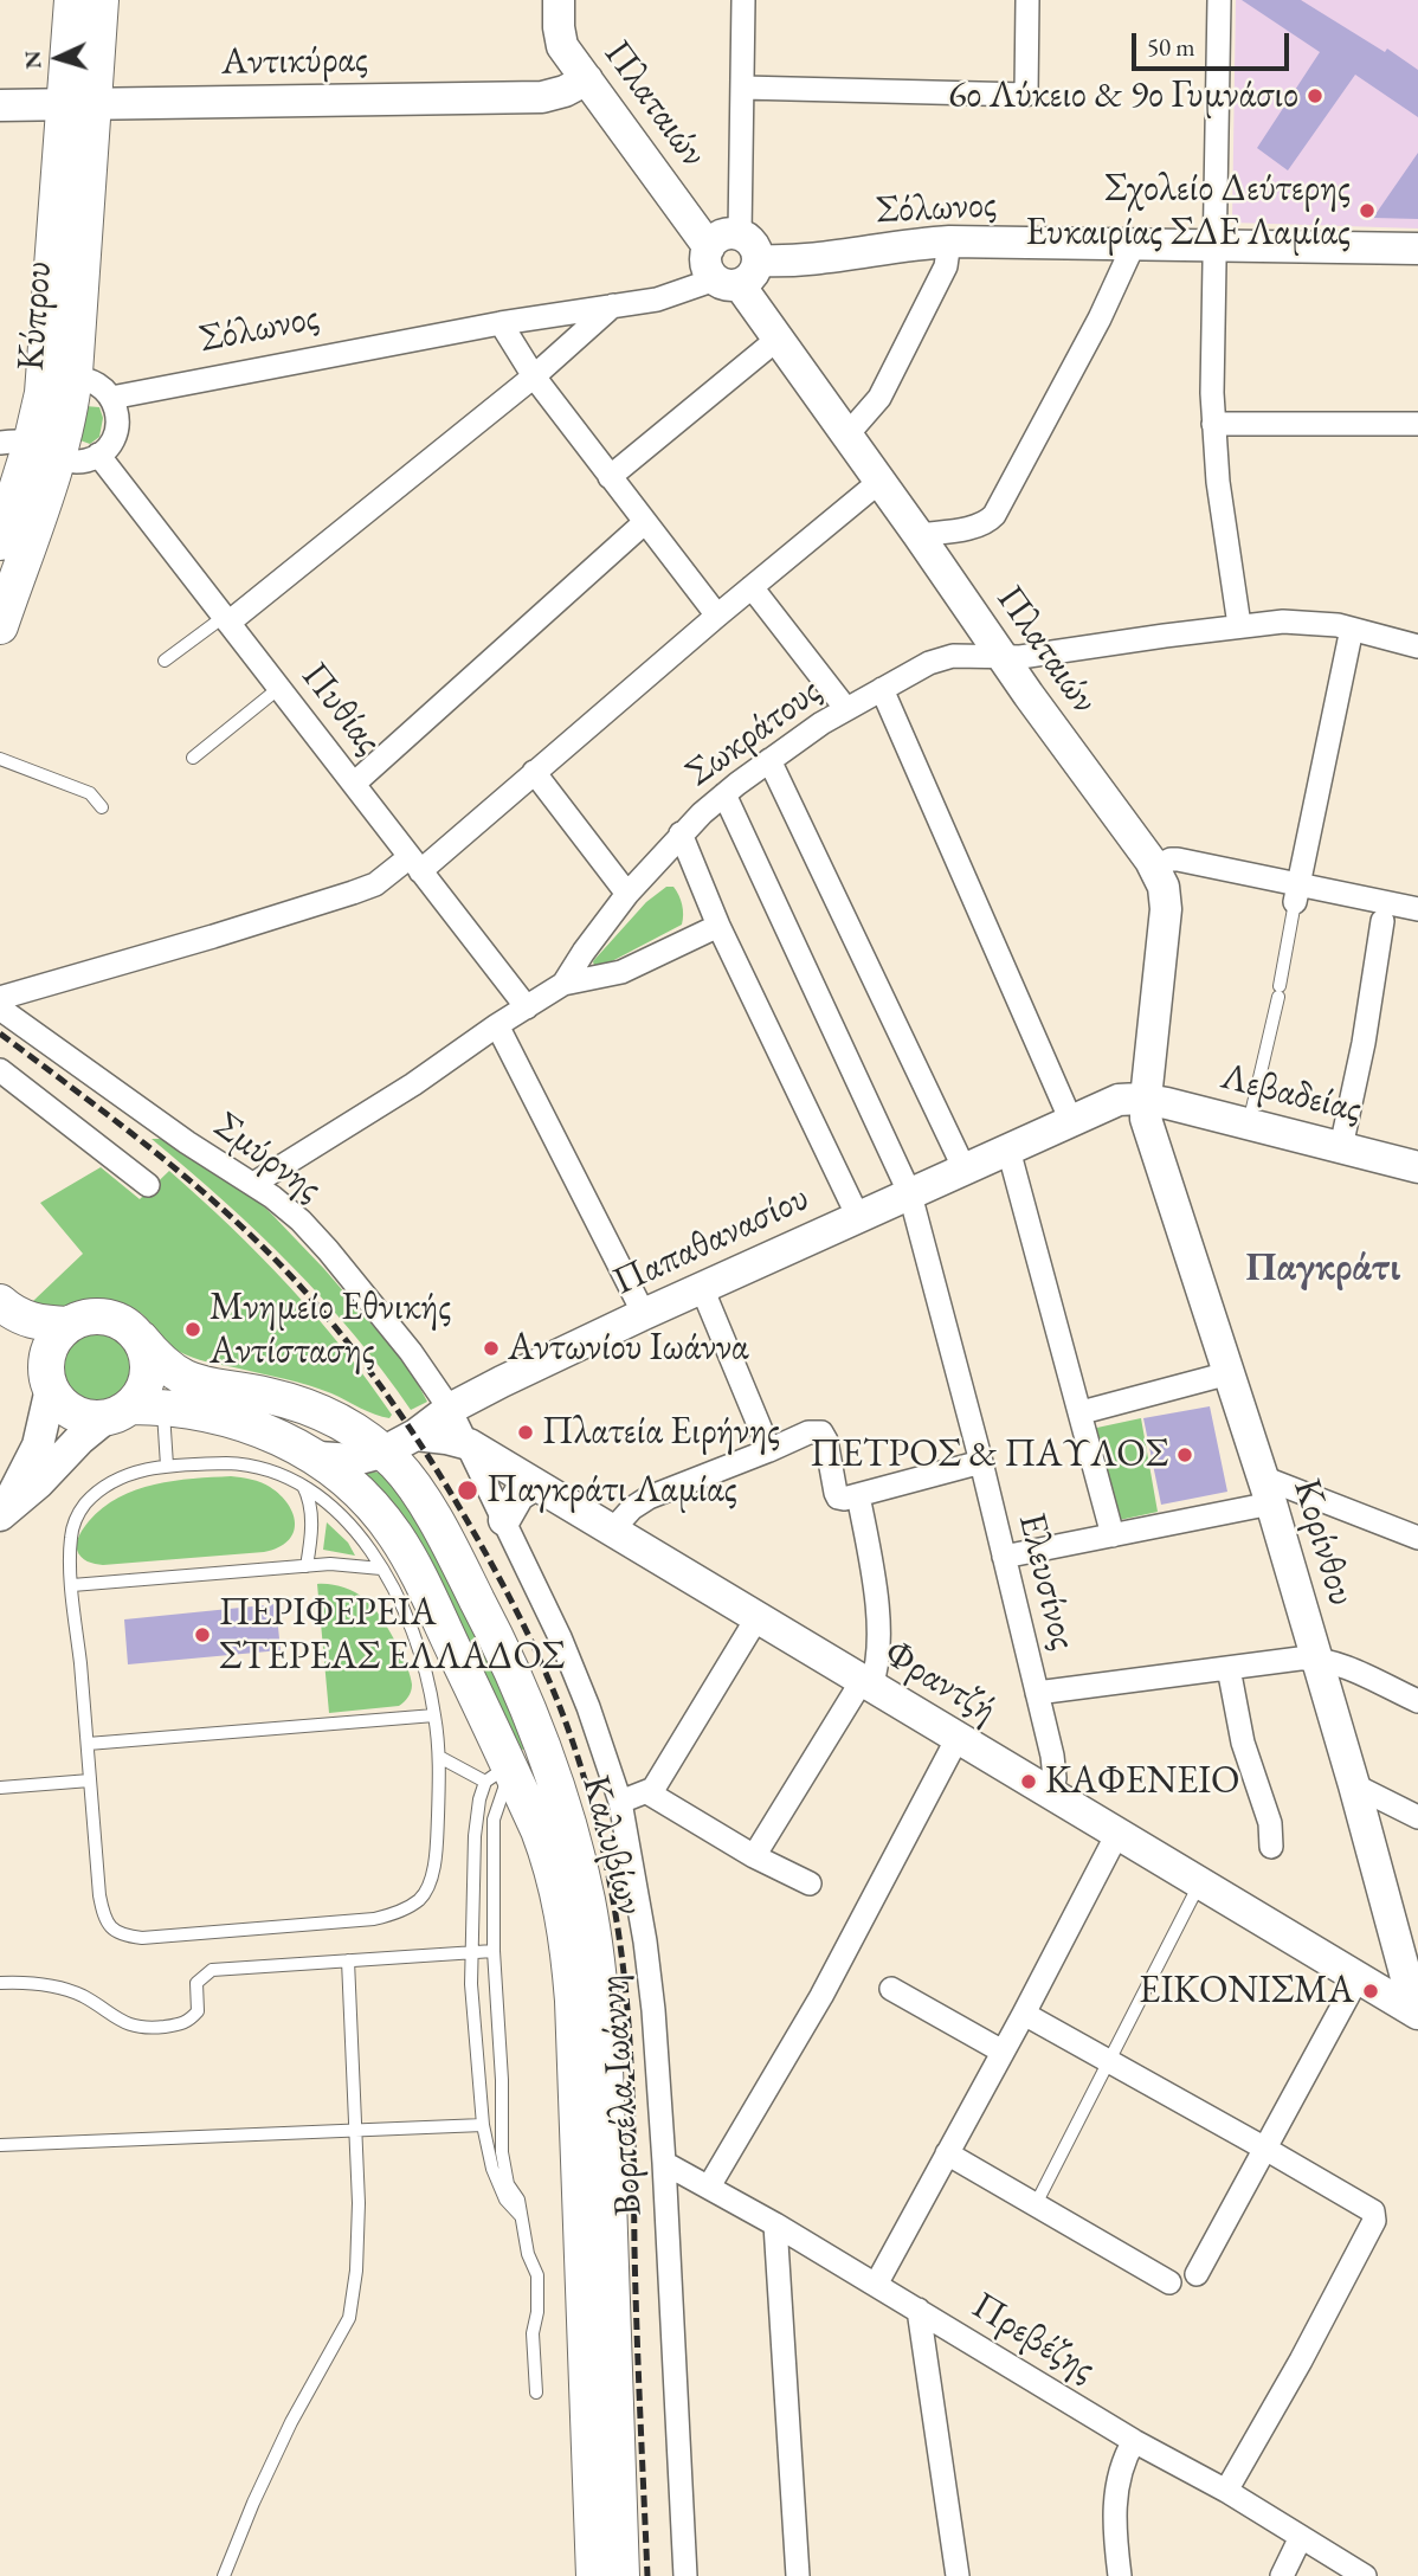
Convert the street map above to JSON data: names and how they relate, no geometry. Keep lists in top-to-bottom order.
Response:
{
  "streets": {
    "main road": ["Κύπρου", "Καλυβίων"],
    "street": [
      "Αντικύρας",
      "Πλαταιών",
      "Σόλωνος",
      "Πυθίας",
      "Σωκράτους",
      "Λεβαδείας",
      "Σμύρνης",
      "Παπαθανασίου",
      "Κορίνθου",
      "Ελευσίνος",
      "Φραντζή",
      "Βορτσέλα Ιωάννη",
      "Πρεβέζης"
    ]
  },
  "crossings": [
    ["Αντικύρας", "Πλαταιών"],
    ["Αντικύρας", "Κύπρου"],
    ["Πλαταιών", "Σόλωνος"],
    ["Πλαταιών", "Σωκράτους"],
    ["Πλαταιών", "Λεβαδείας"],
    ["Πλαταιών", "Παπαθανασίου"],
    ["Πλαταιών", "Κορίνθου"],
    ["Πυθίας", "Σωκράτους"],
    ["Σωκράτους", "Σμύρνης"],
    ["Σωκράτους", "Ελευσίνος"],
    ["Λεβαδείας", "Παπαθανασίου"],
    ["Λεβαδείας", "Κορίνθου"],
    ["Σμύρνης", "Παπαθανασίου"],
    ["Σμύρνης", "Φραντζή"],
    ["Σμύρνης", "Βορτσέλα Ιωάννη"],
    ["Παπαθανασίου", "Κορίνθου"],
    ["Παπαθανασίου", "Ελευσίνος"],
    ["Παπαθανασίου", "Φραντζή"],
    ["Παπαθανασίου", "Καλυβίων"],
    ["Κορίνθου", "Φραντζή"],
    ["Ελευσίνος", "Φραντζή"],
    ["Φραντζή", "Βορτσέλα Ιωάννη"],
    ["Βορτσέλα Ιωάννη", "Πρεβέζης"]
  ],
  "districts": ["Παγκράτι"],
  "places": [
    "6ο Λύκειο & 9ο Γυμνάσιο",
    "Σχολείο Δεύτερης Ευκαιρίας ΣΔΕ Λαμίας",
    "Μνημείο Εθνικής Αντίστασης",
    "Αντωνίου Ιωάννα",
    "Πλατεία Ειρήνης",
    "ΠΕΤΡΟΣ & ΠΑΥΛΟΣ",
    "Παγκράτι Λαμίας",
    "ΠΕΡΙΦΕΡΕΙΑ ΣΤΕΡΕΑΣ ΕΛΛΑΔΟΣ",
    "ΚΑΦΕΝΕΙΟ",
    "ΕΙΚΟΝΙΣΜΑ"
  ],
  "scale_bar": "50 m",
  "north": "left"
}
